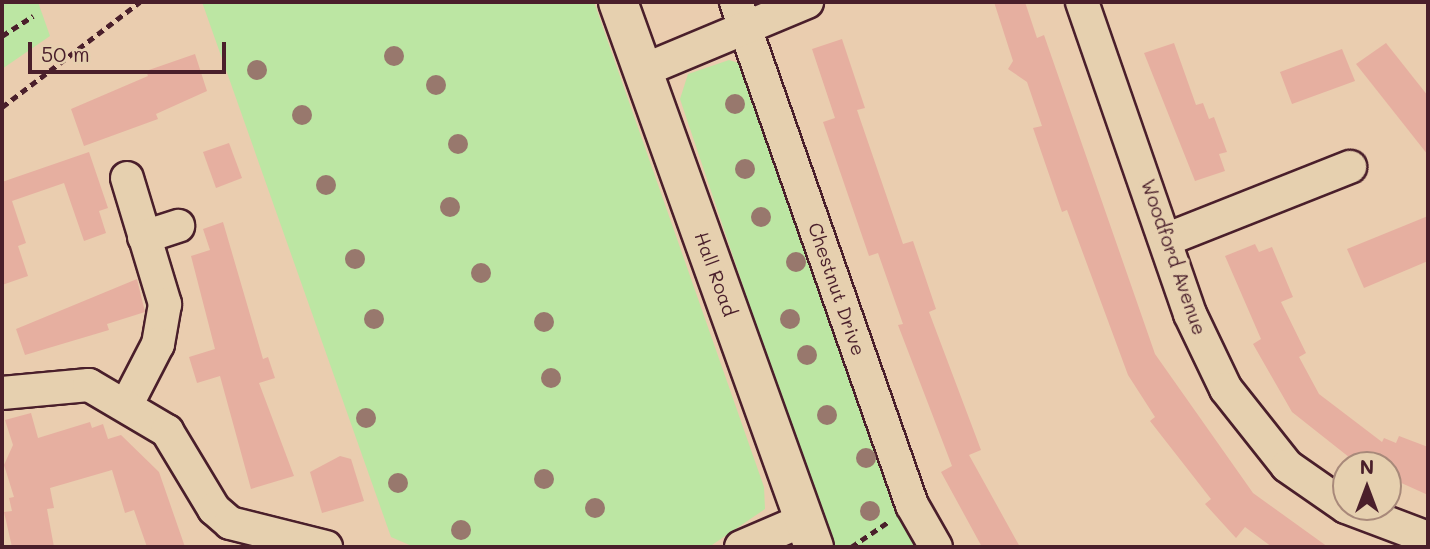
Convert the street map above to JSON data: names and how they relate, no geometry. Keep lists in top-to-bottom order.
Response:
{
  "streets": {
    "main road": ["Hall Road"],
    "street": ["Woodford Avenue", "Chestnut Drive"]
  },
  "scale_bar": "50 m",
  "north": "top"
}
